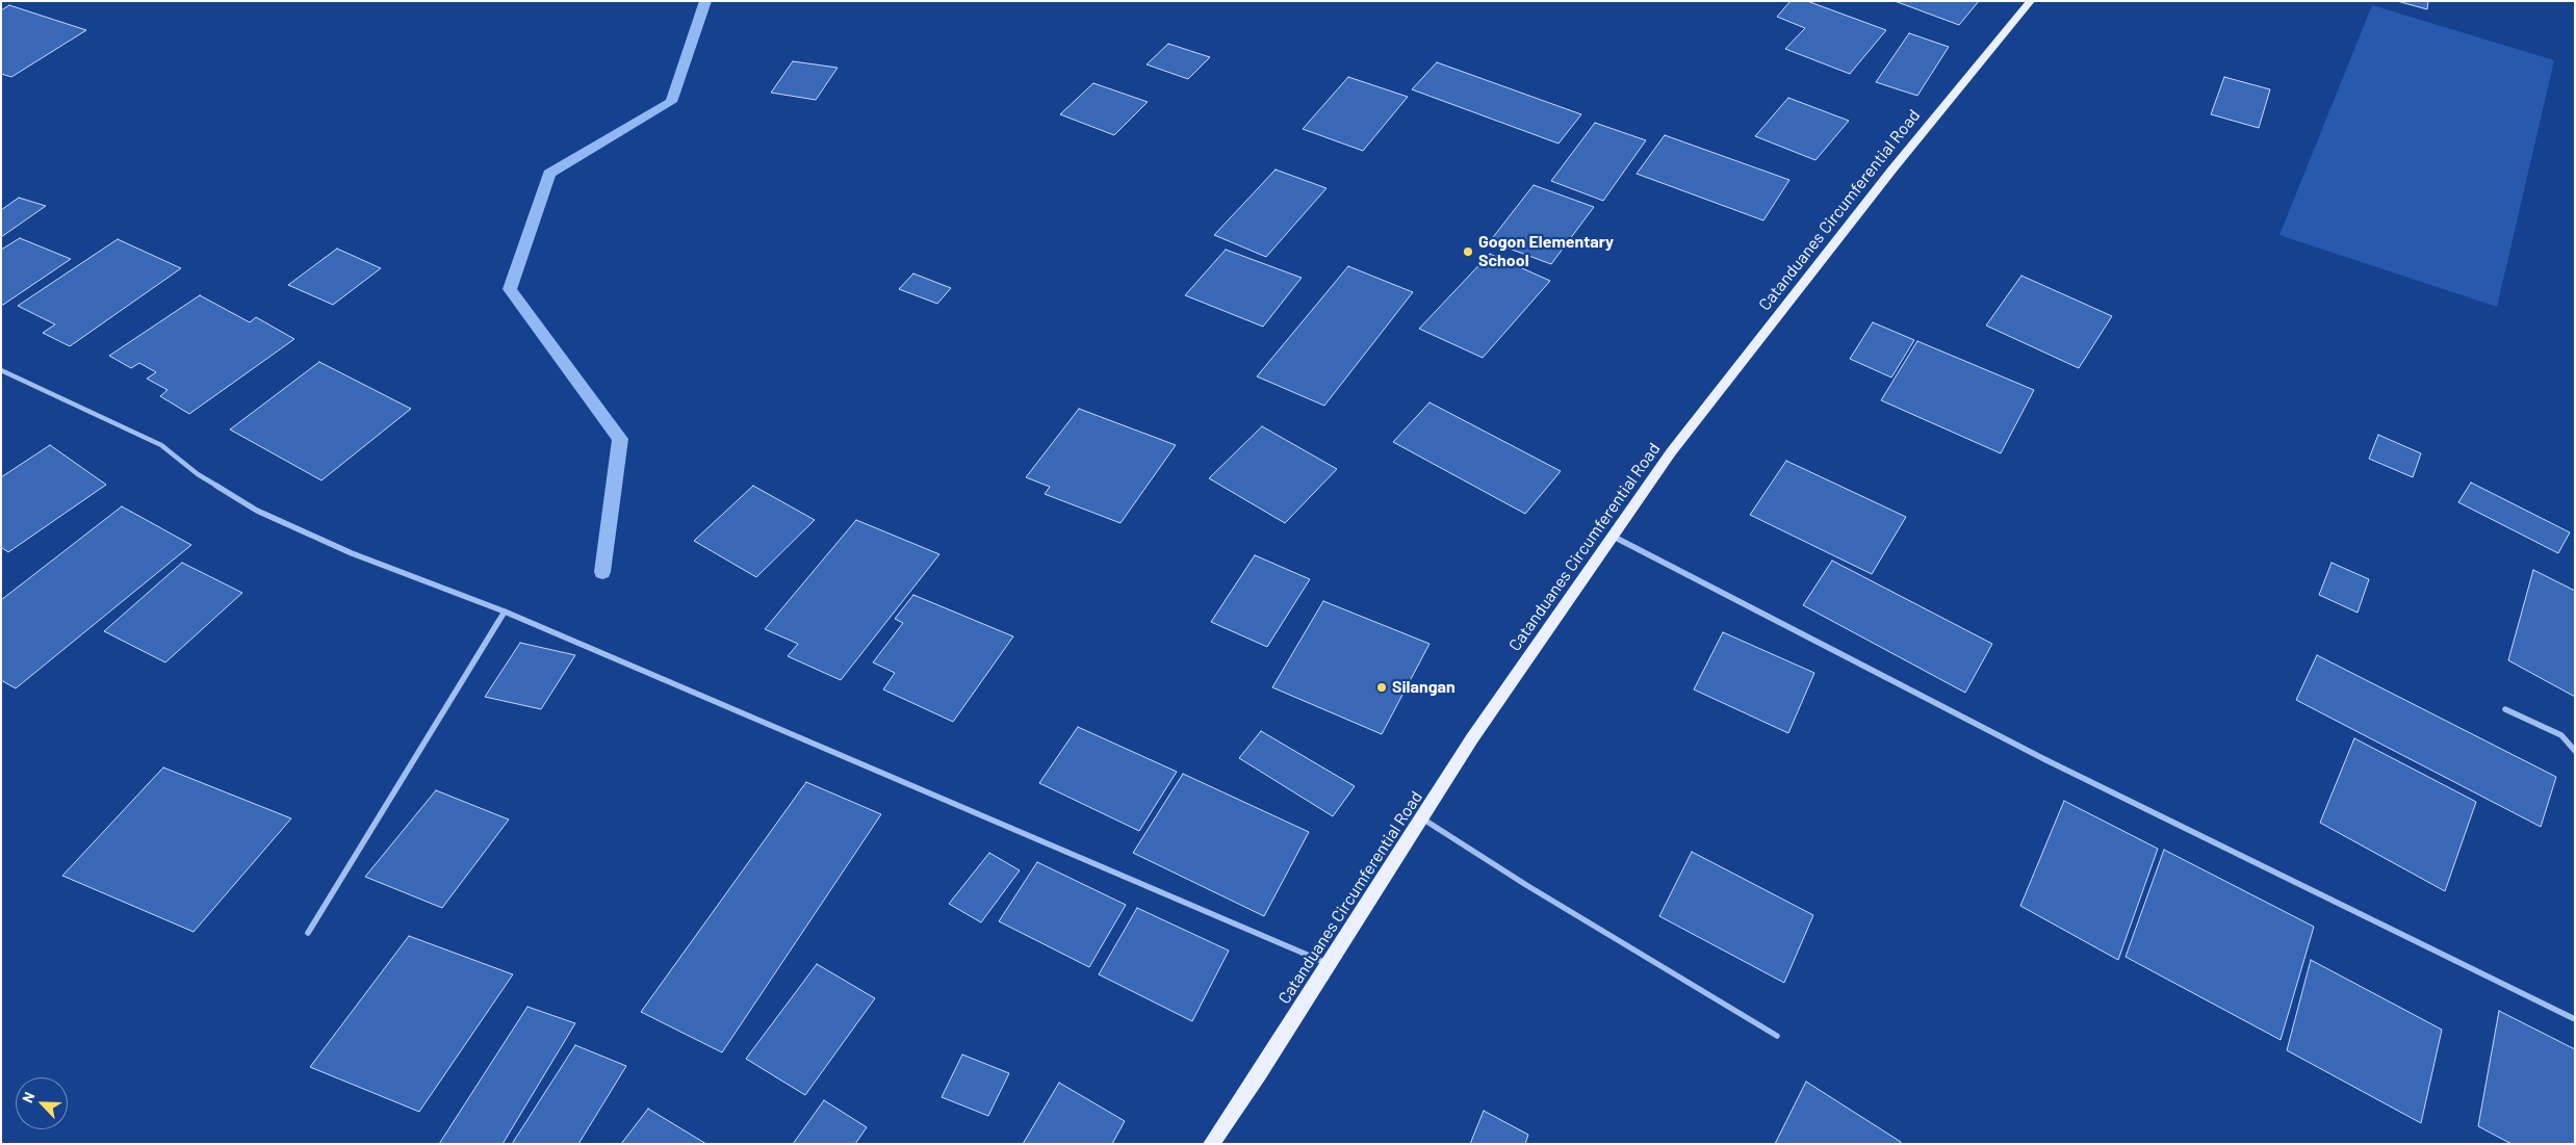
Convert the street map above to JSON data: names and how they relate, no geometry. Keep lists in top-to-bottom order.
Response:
{
  "streets": {
    "main road": ["Catanduanes Circumferential Road"]
  },
  "places": ["Gogon Elementary School", "Silangan"],
  "north": "top left"
}
